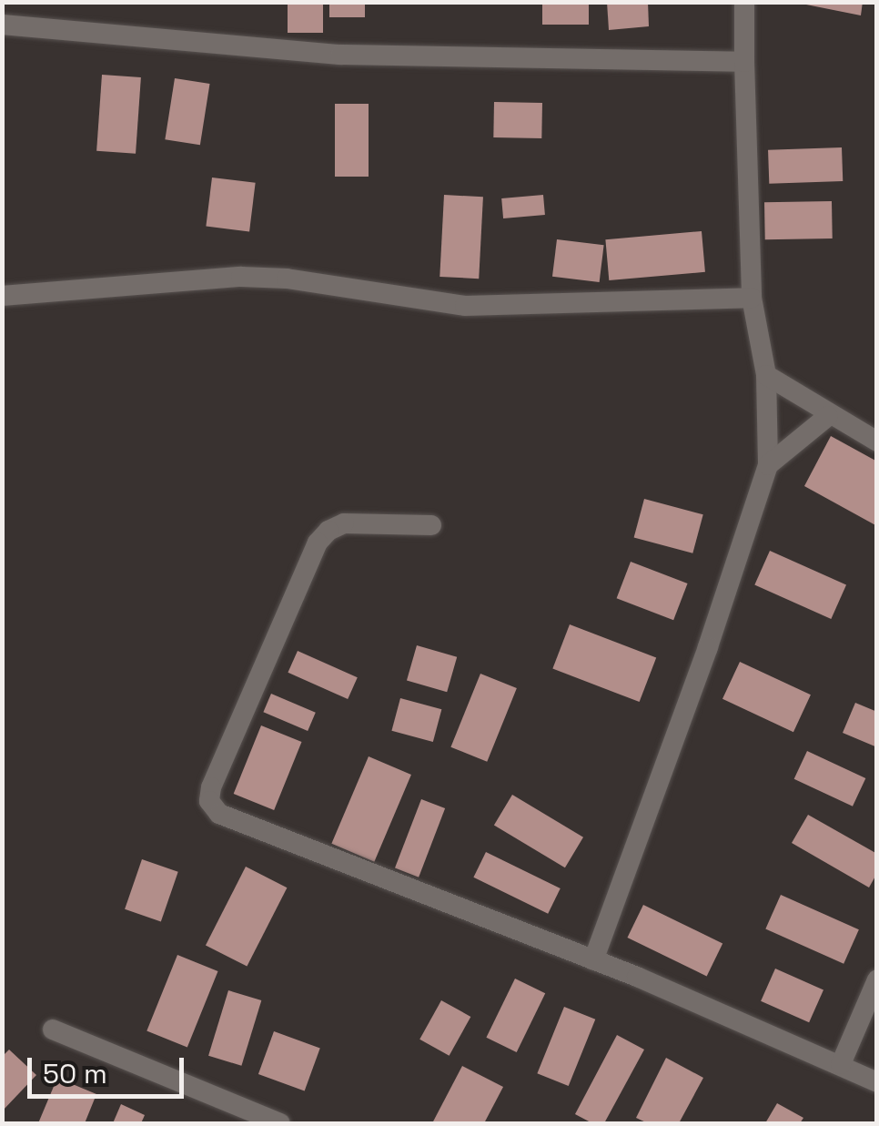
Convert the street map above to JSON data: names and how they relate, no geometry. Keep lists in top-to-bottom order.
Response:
{
  "scale_bar": "50 m"
}
